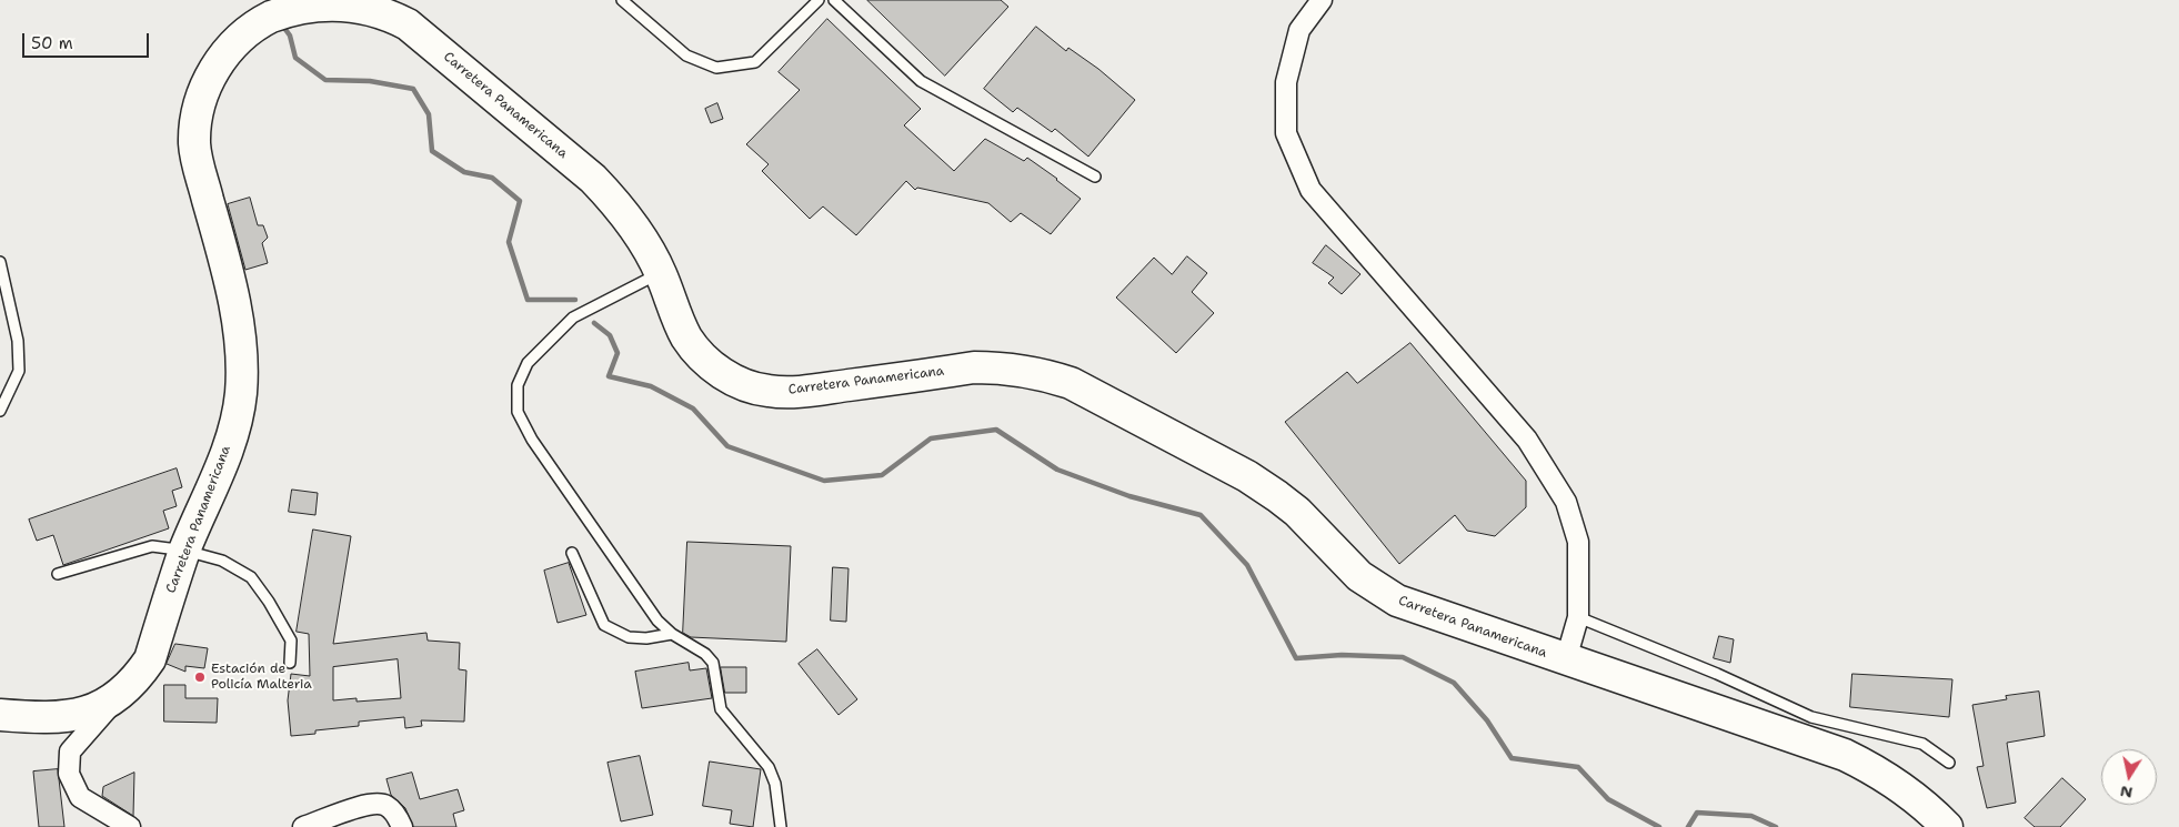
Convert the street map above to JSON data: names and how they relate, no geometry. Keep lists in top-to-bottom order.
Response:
{
  "streets": {
    "highway": ["Carretera Panamericana"]
  },
  "places": ["Estación de Policía Malteria"],
  "scale_bar": "50 m",
  "north": "bottom"
}
